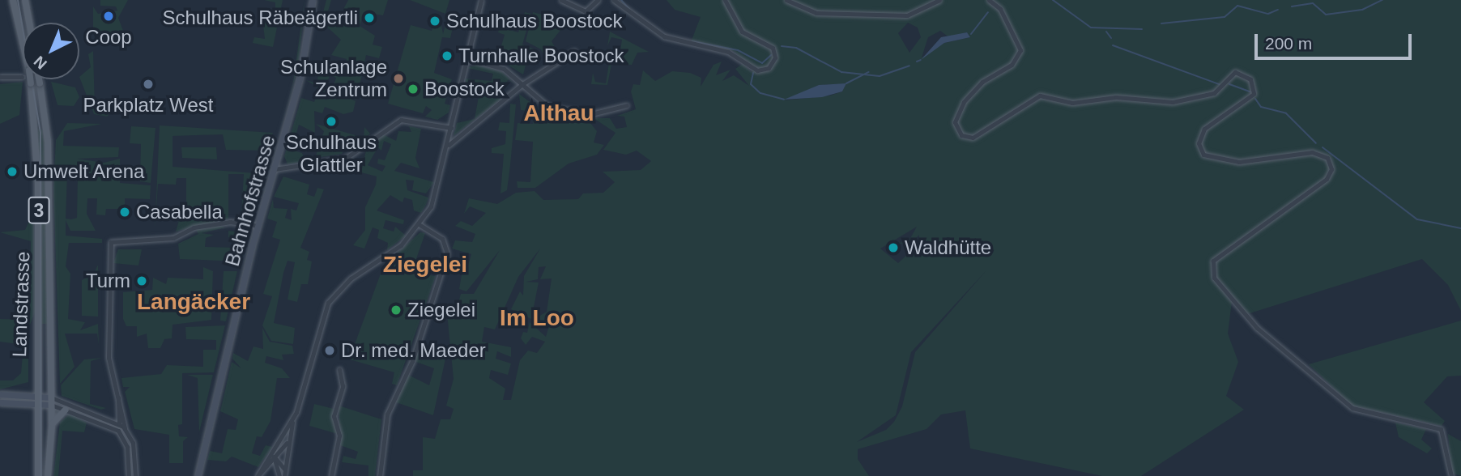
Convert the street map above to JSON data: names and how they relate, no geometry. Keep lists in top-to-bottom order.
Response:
{
  "streets": {
    "main road": ["3", "Landstrasse"],
    "street": ["Bahnhofstrasse"]
  },
  "districts": [
    "Althau",
    "Ziegelei",
    "Langäcker",
    "Im Loo"
  ],
  "places": [
    "Coop",
    "Schulhaus Räbeägertli",
    "Schulhaus Boostock",
    "Turnhalle Boostock",
    "Schulanlage Zentrum",
    "Parkplatz West",
    "Boostock",
    "Schulhaus Glattler",
    "Umwelt Arena",
    "Casabella",
    "Waldhütte",
    "Turm",
    "Ziegelei",
    "Dr. med. Maeder"
  ],
  "scale_bar": "200 m",
  "north": "bottom left"
}
